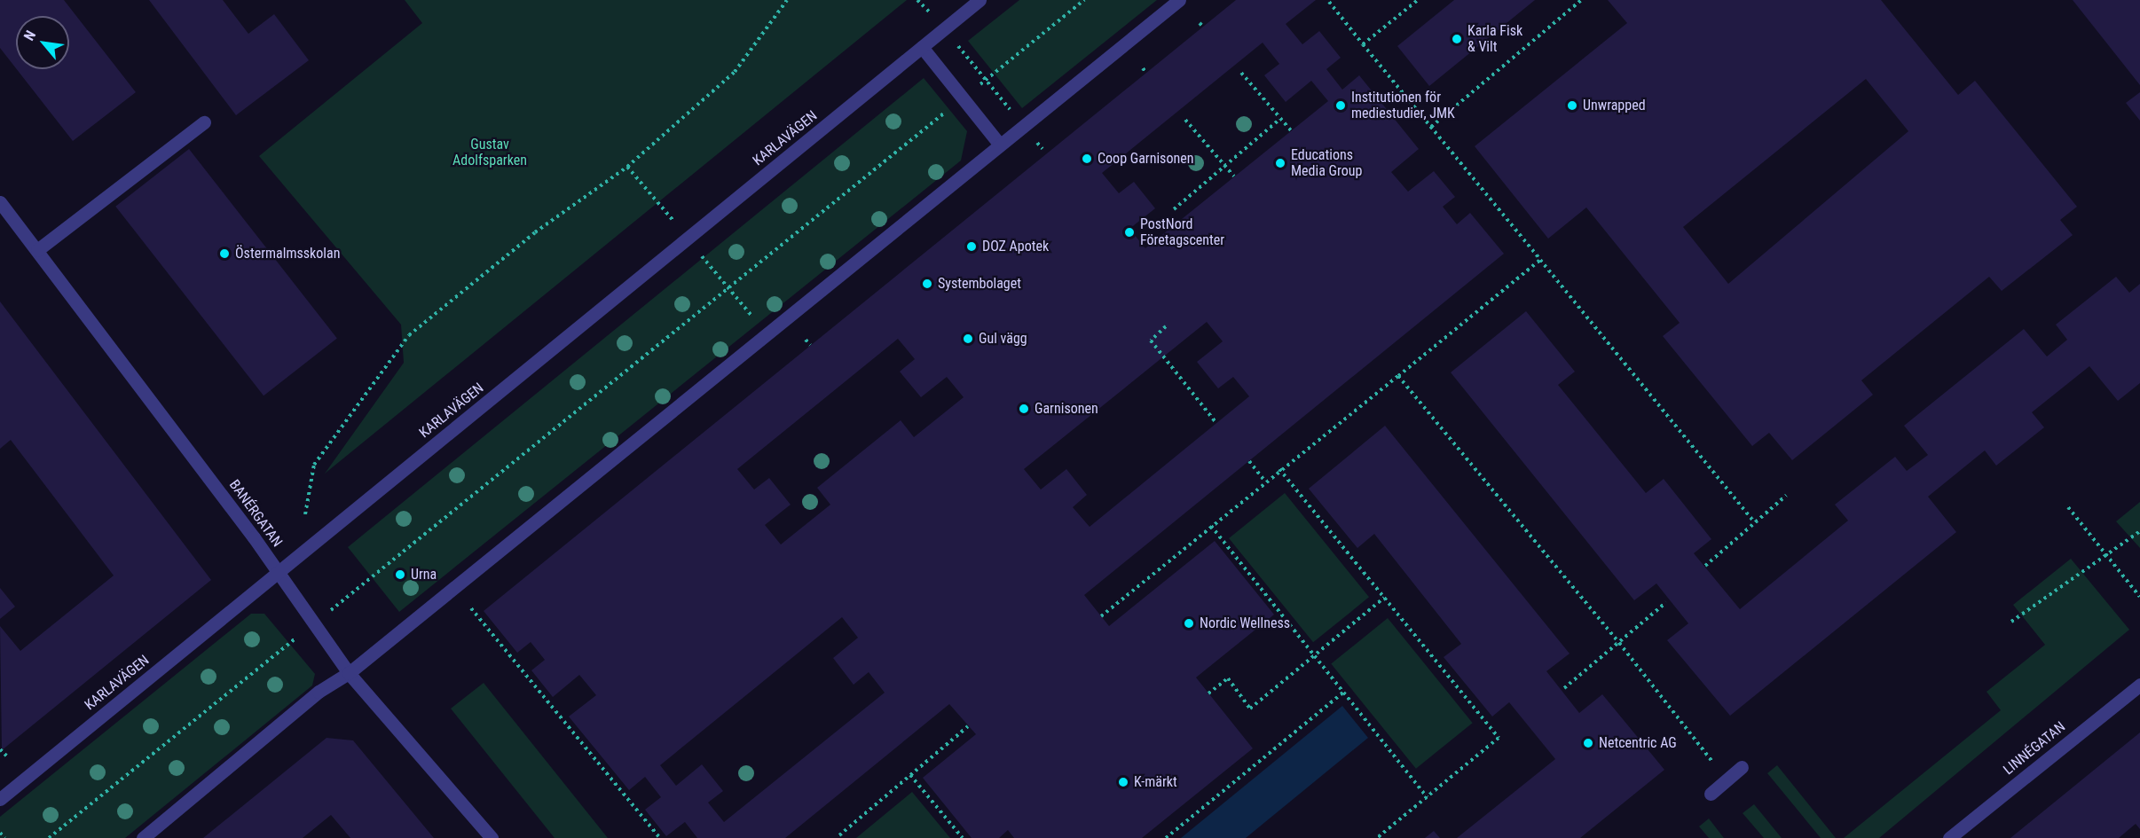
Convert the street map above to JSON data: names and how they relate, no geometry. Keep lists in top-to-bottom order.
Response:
{
  "streets": {
    "street": ["KARLAVÄGEN", "BANÉRGATAN", "LINNÉGATAN"]
  },
  "crossings": [
    ["KARLAVÄGEN", "BANÉRGATAN"]
  ],
  "parks": ["Gustav Adolfsparken"],
  "places": [
    "Karla Fisk & Vilt",
    "Institutionen för mediestudier, JMK",
    "Unwrapped",
    "Coop Garnisonen",
    "Educations Media Group",
    "PostNord Företagscenter",
    "DOZ Apotek",
    "Östermalmsskolan",
    "Systembolaget",
    "Gul vägg",
    "Garnisonen",
    "Urna",
    "Nordic Wellness",
    "Netcentric AG",
    "K-märkt"
  ],
  "north": "top left"
}
